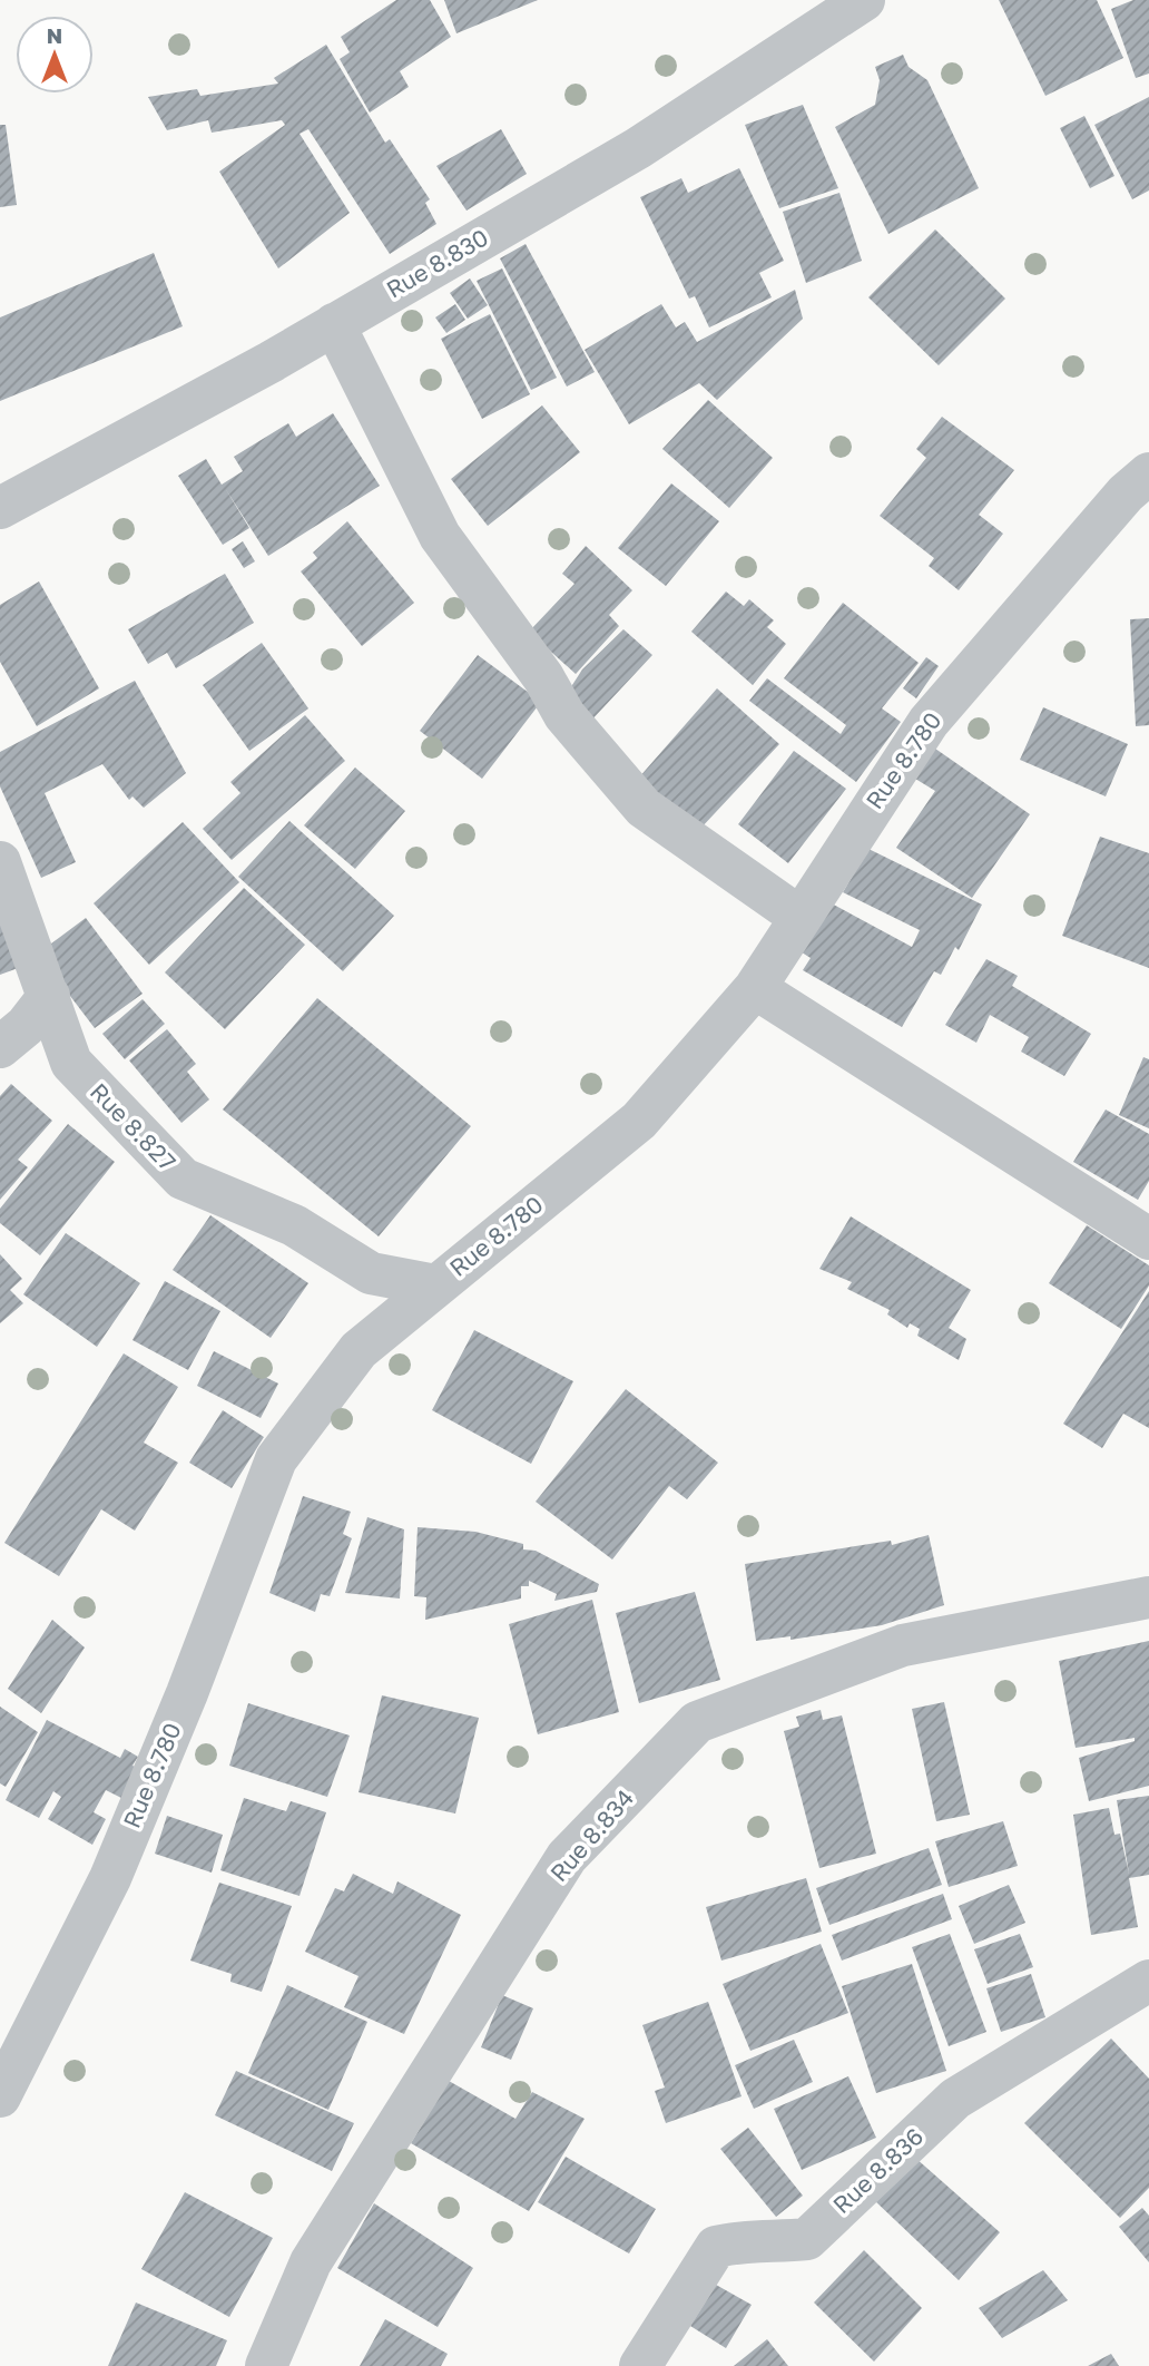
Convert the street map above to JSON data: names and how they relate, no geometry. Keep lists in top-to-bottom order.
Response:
{
  "streets": {
    "street": [
      "Rue 8.830",
      "Rue 8.780",
      "Rue 8.827",
      "Rue 8.834",
      "Rue 8.836"
    ]
  },
  "crossings": [
    ["Rue 8.780", "Rue 8.827"]
  ],
  "north": "top"
}
